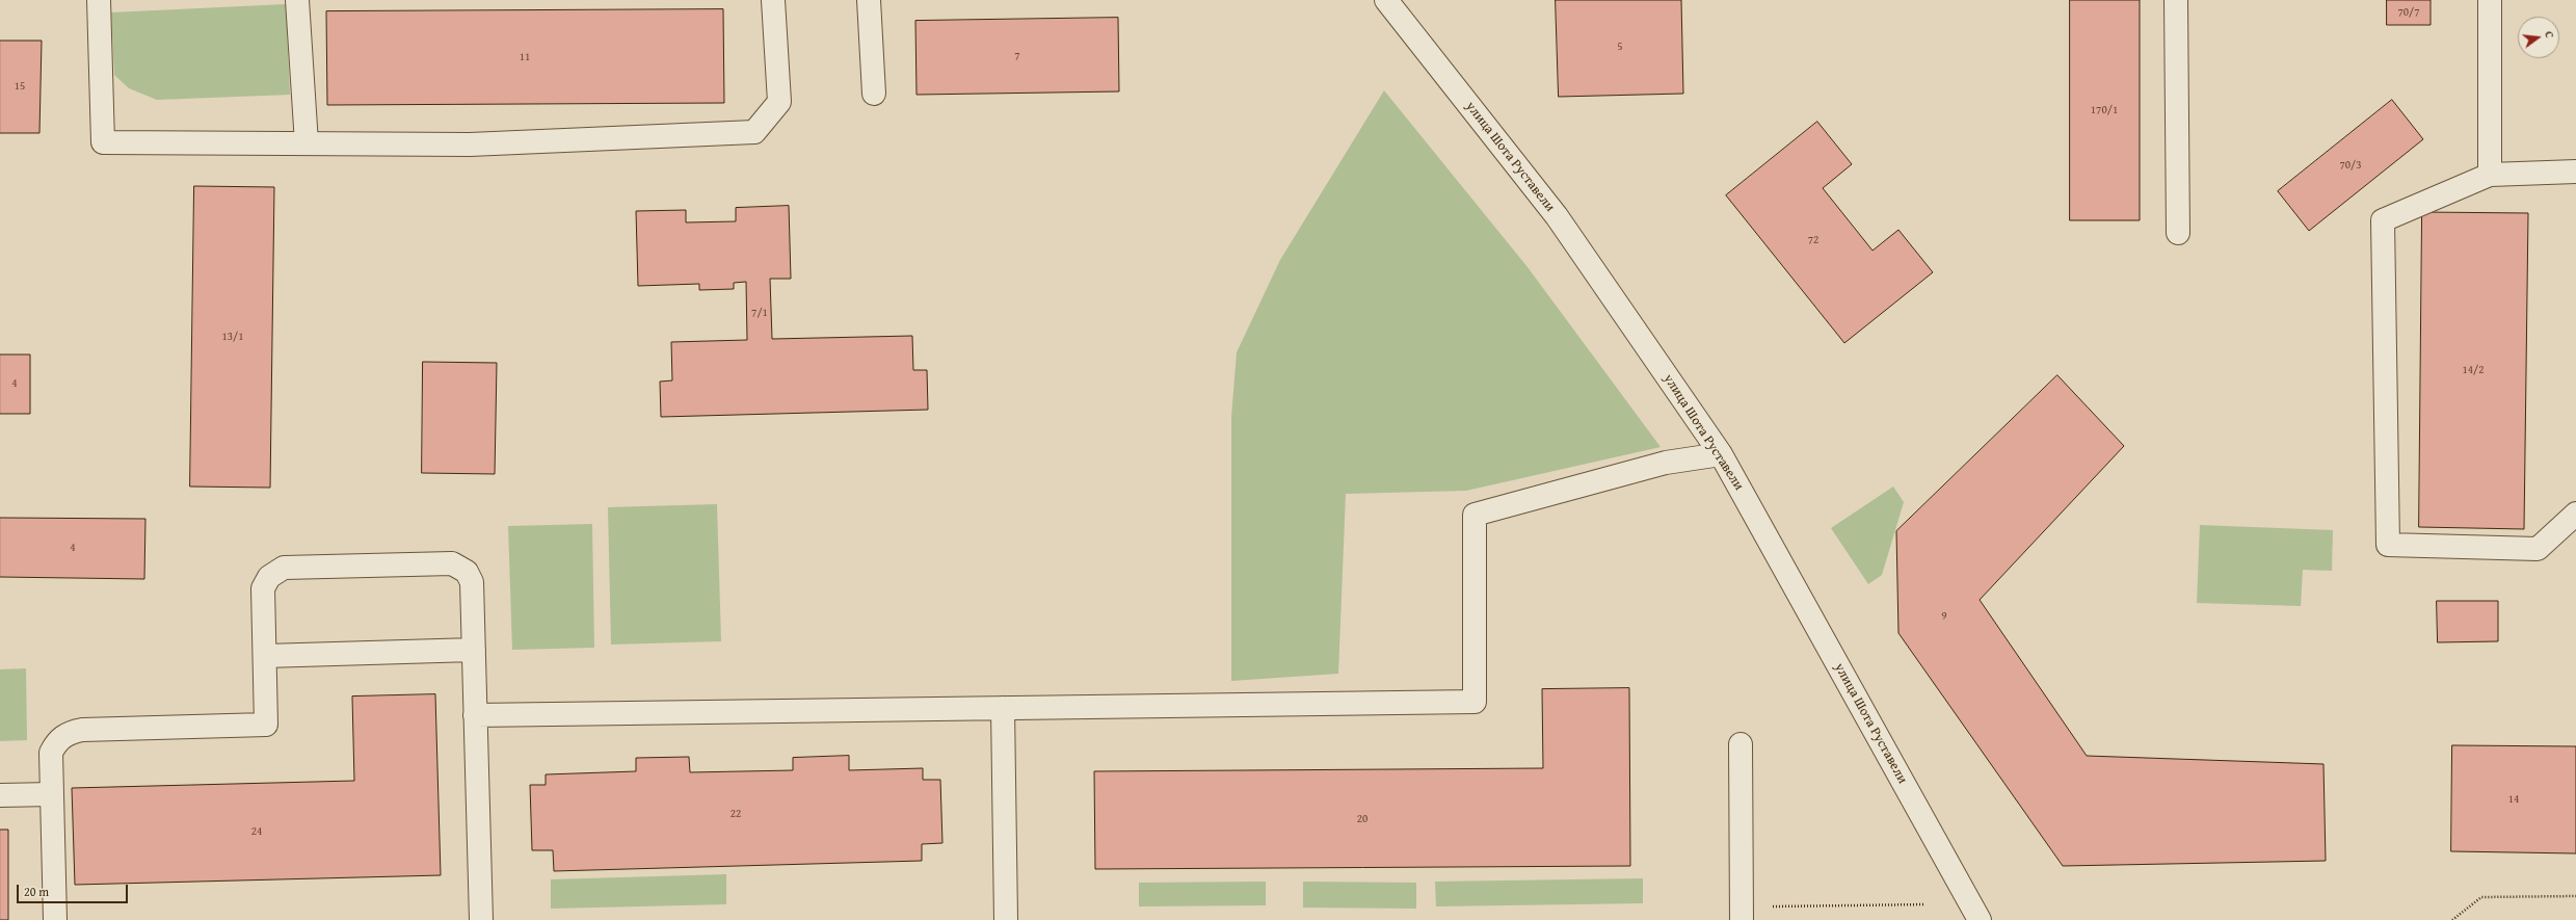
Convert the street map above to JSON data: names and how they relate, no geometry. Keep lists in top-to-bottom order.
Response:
{
  "streets": {
    "street": ["улица Шота Руставели"]
  },
  "house_numbers": [
    "70/7",
    "5",
    "7",
    "11",
    "15",
    "170/1",
    "70/3",
    "72",
    "7/1",
    "13/1",
    "14/2",
    "4",
    "4",
    "9",
    "14",
    "22",
    "20",
    "24"
  ],
  "scale_bar": "20 m",
  "north": "right"
}
